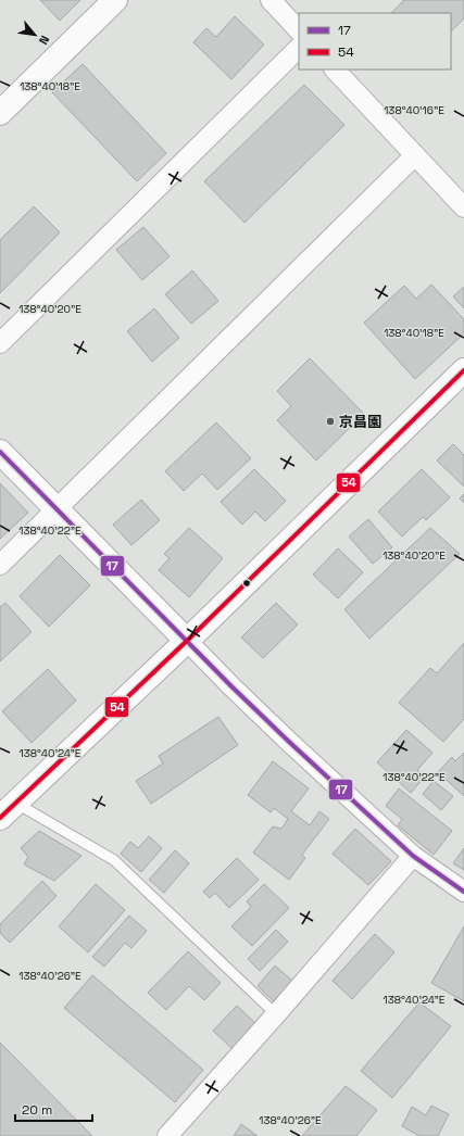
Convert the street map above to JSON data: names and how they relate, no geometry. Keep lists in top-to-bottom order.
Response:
{
  "places": ["京昌園"],
  "lines": ["transit line 54", "transit line 17"],
  "legend": ["17", "54"],
  "scale_bar": "20 m",
  "north": "bottom right",
  "coordinates": [
    "138°40'18\"E",
    "138°40'16\"E",
    "138°40'20\"E",
    "138°40'22\"E",
    "138°40'24\"E",
    "138°40'26\"E"
  ]
}
